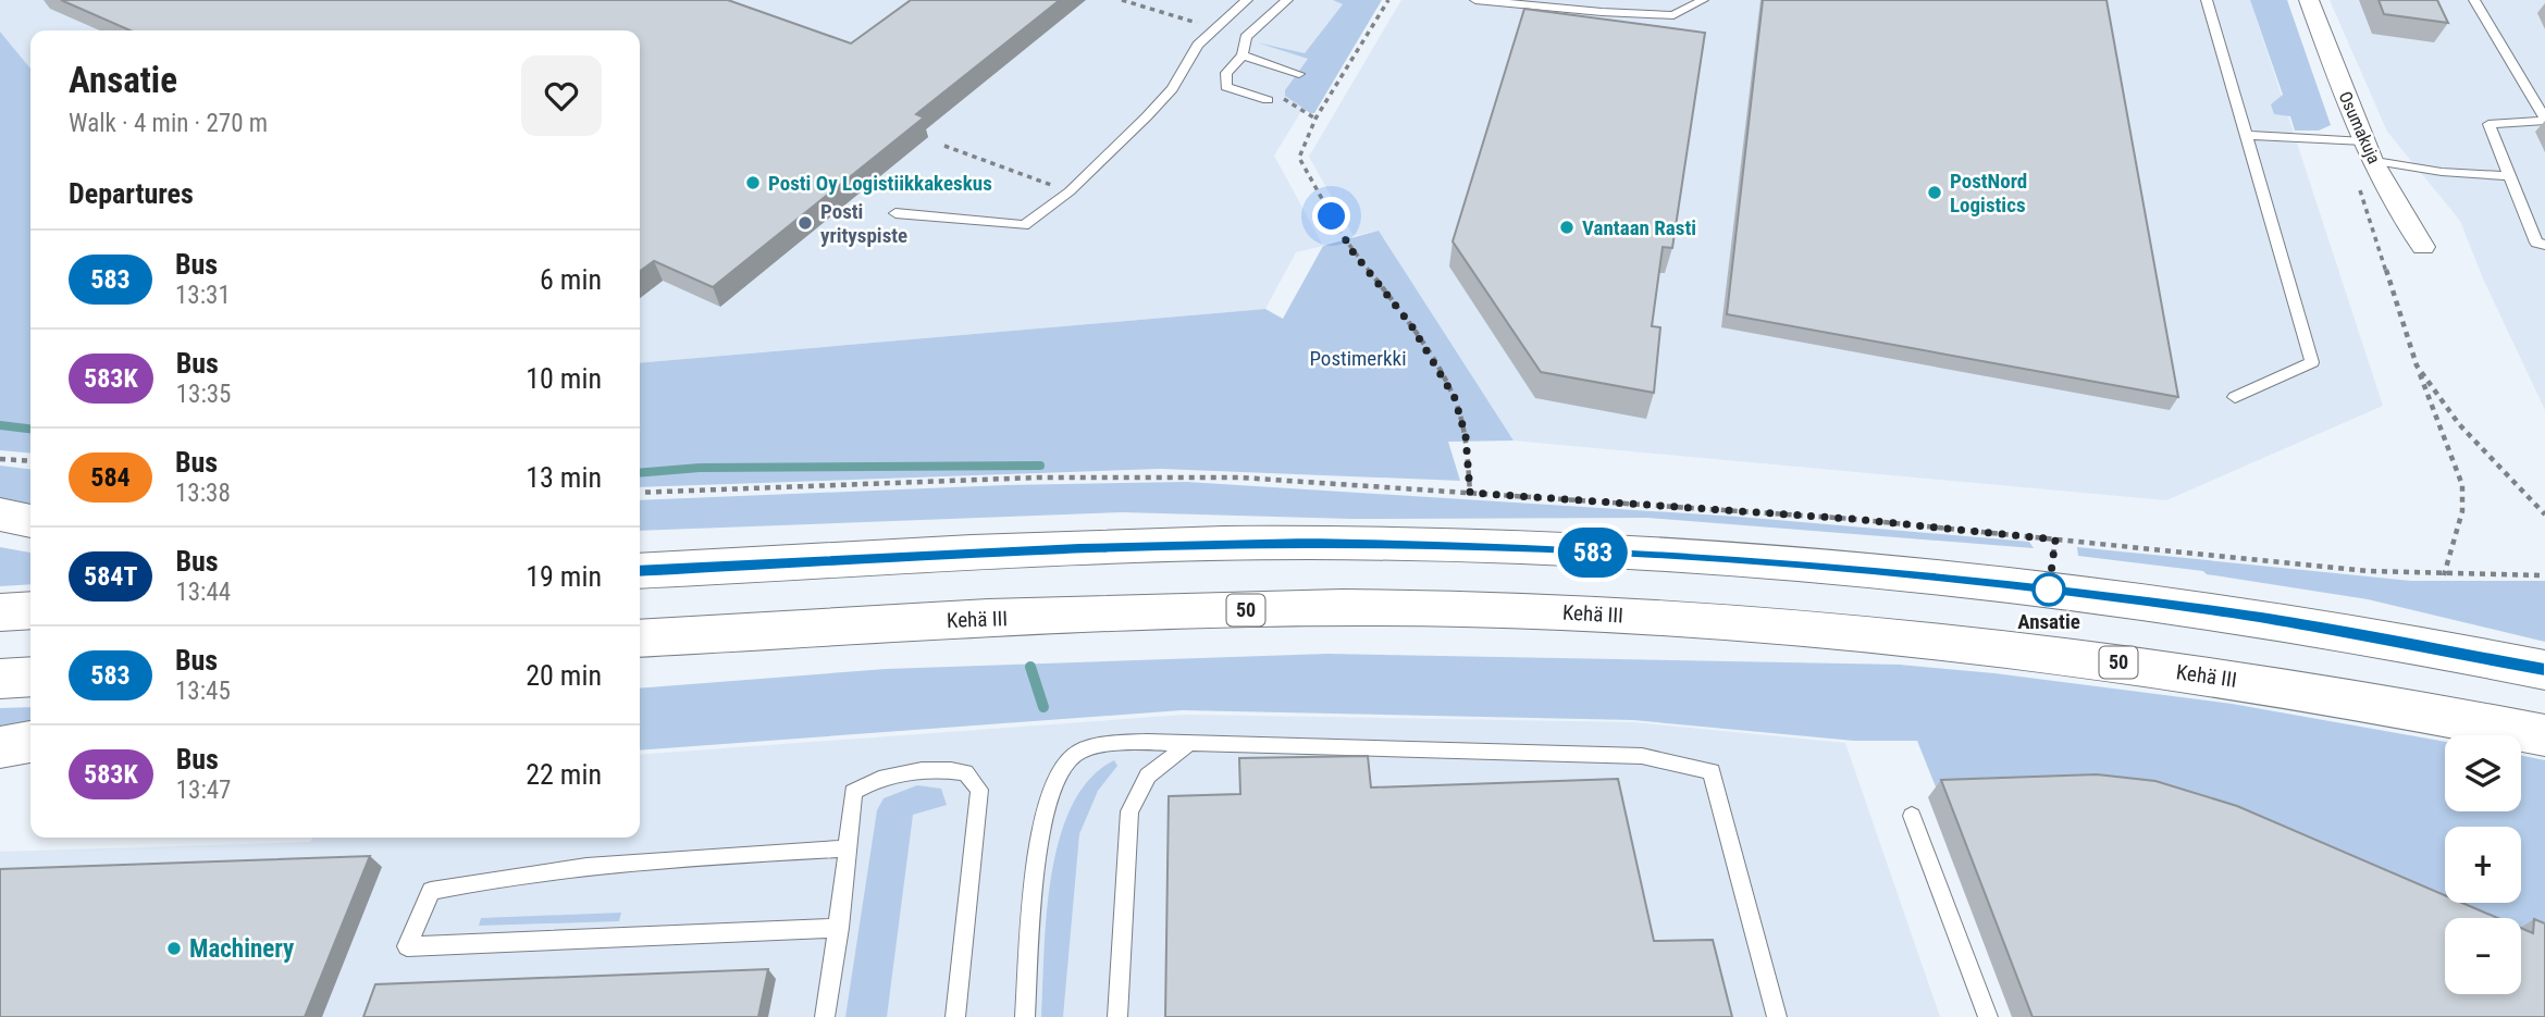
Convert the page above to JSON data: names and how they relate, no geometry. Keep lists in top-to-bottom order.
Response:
{
  "streets": {
    "highway": ["50", "Kehä III"],
    "street": ["Osumakuja"]
  },
  "parks": ["Postimerkki"],
  "places": [
    "Posti Oy Logistiikkakeskus",
    "PostNord Logistics",
    "Posti yrityspiste",
    "Vantaan Rasti",
    "Ansatie",
    "Machinery"
  ],
  "lines": ["bus line 583"],
  "page": {
    "on_map": "583",
    "heading": [
      ["Ansatie", "Walk · 4 min · 270 m"],
      "Departures"
    ],
    "list": [
      {
        "mark": "583",
        "name": "Bus",
        "note": "13:31",
        "value": "6 min"
      },
      {
        "mark": "583K",
        "name": "Bus",
        "note": "13:35",
        "value": "10 min"
      },
      {
        "mark": "584",
        "name": "Bus",
        "note": "13:38",
        "value": "13 min"
      },
      {
        "mark": "584T",
        "name": "Bus",
        "note": "13:44",
        "value": "19 min"
      },
      {
        "mark": "583",
        "name": "Bus",
        "note": "13:45",
        "value": "20 min"
      },
      {
        "mark": "583K",
        "name": "Bus",
        "note": "13:47",
        "value": "22 min"
      }
    ],
    "map_buttons": ["+", "−"]
  }
}
